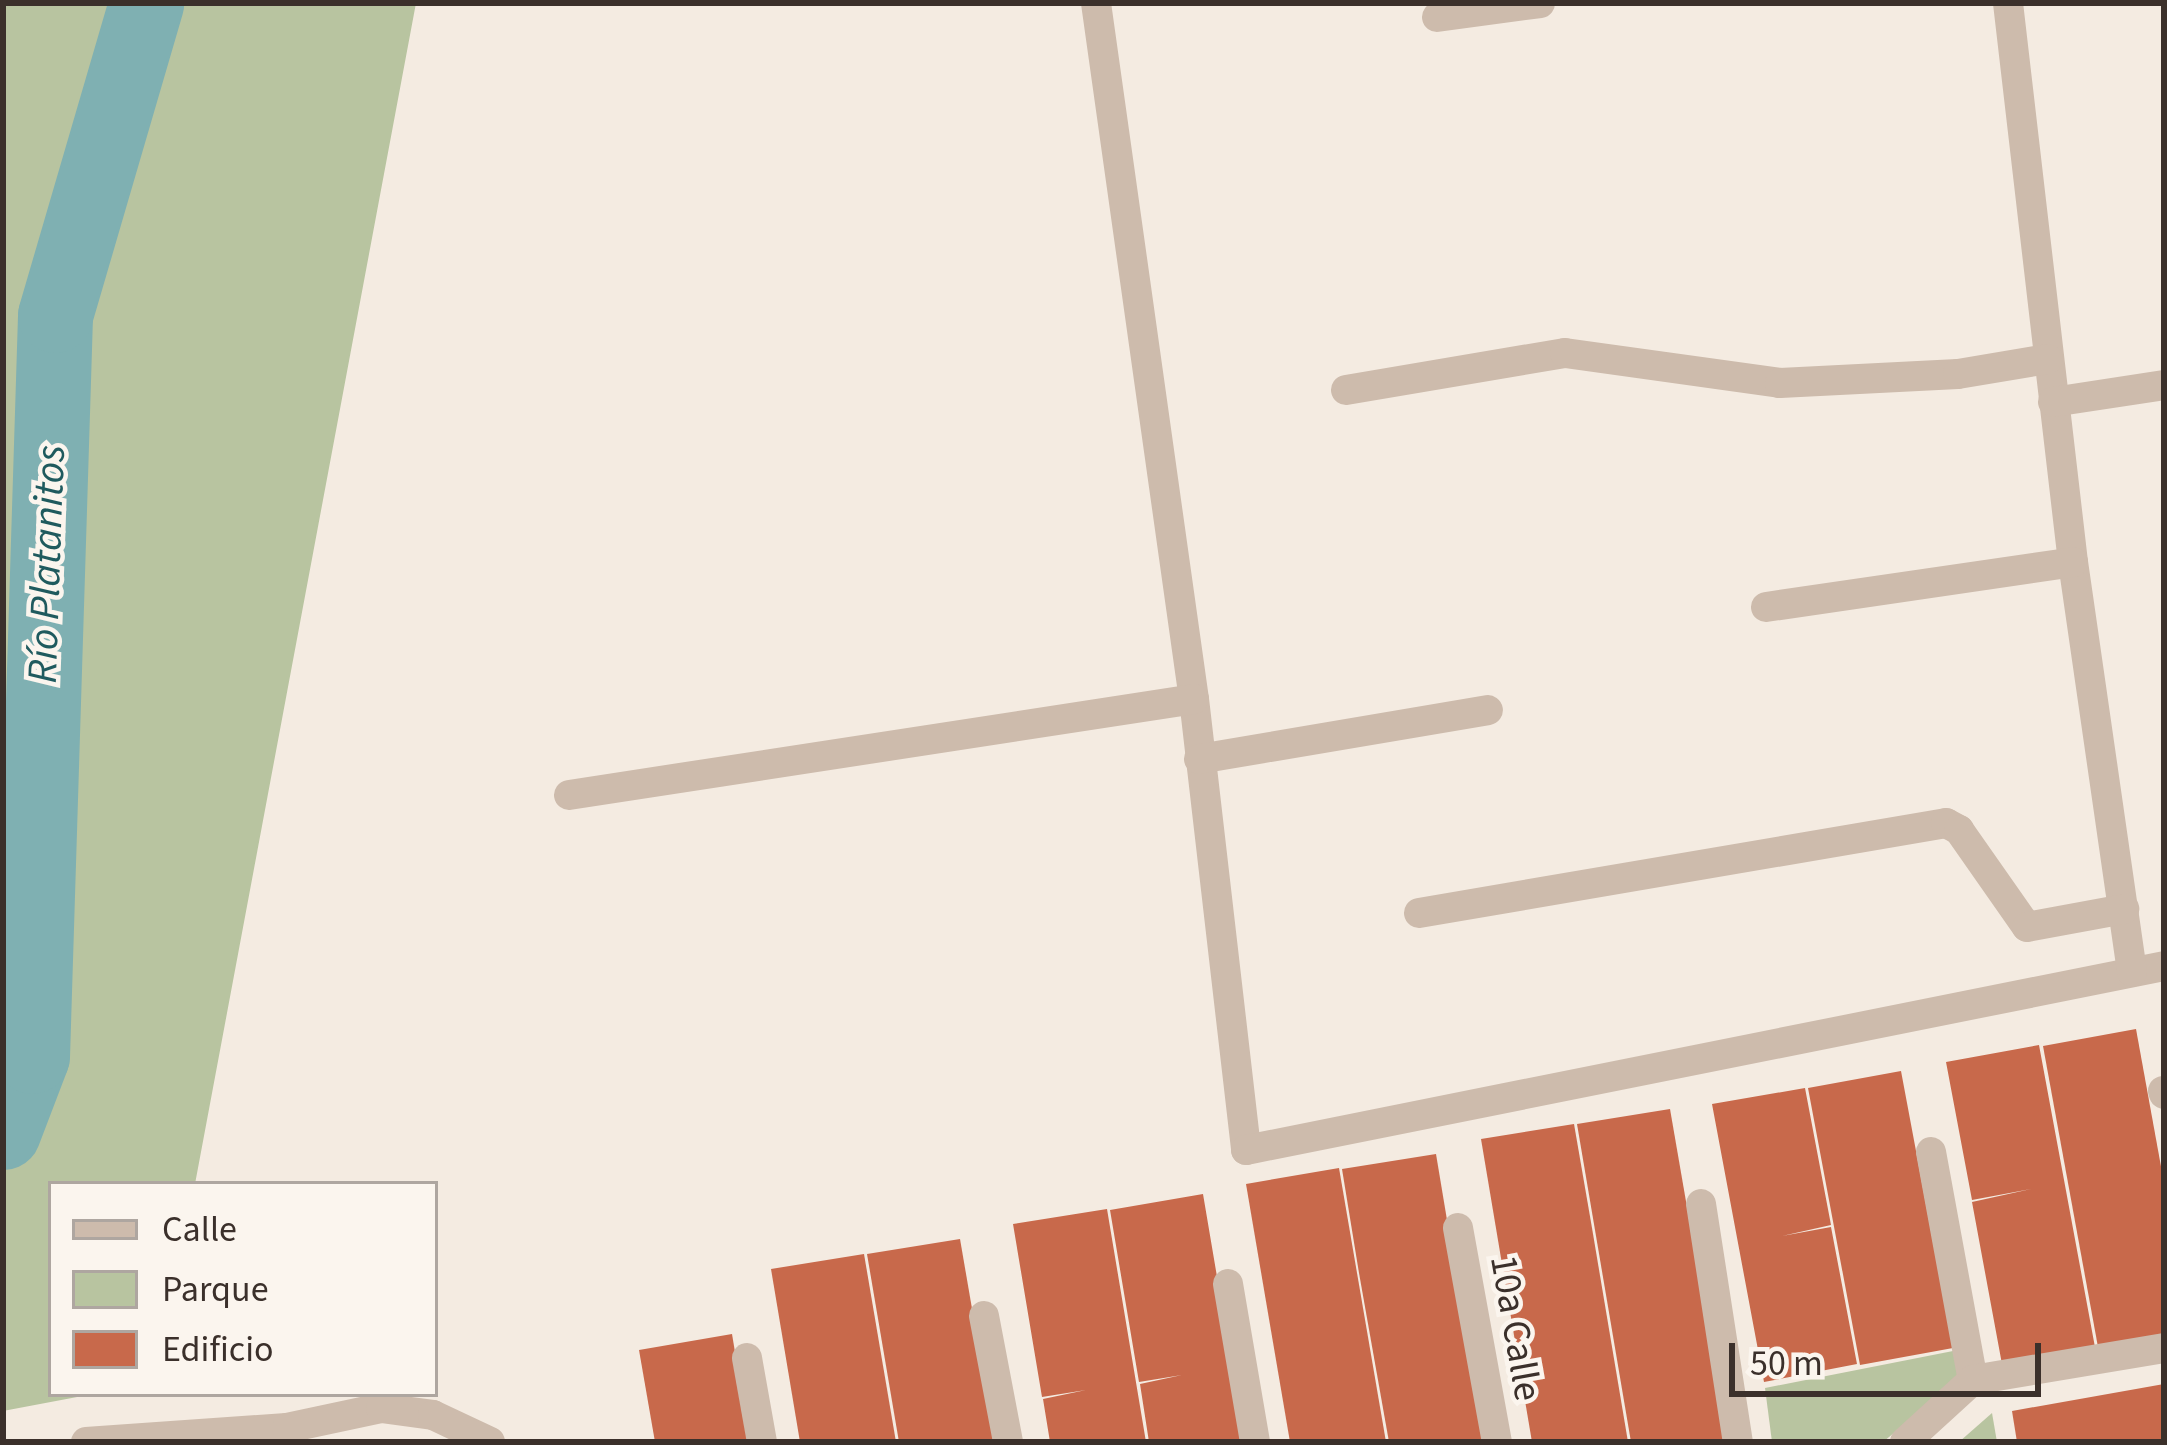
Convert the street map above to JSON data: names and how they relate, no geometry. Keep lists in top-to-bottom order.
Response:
{
  "streets": {
    "street": ["10a Calle"]
  },
  "water": ["Río Platanitos"],
  "legend": ["Calle", "Parque", "Edificio"],
  "scale_bar": "50 m"
}
